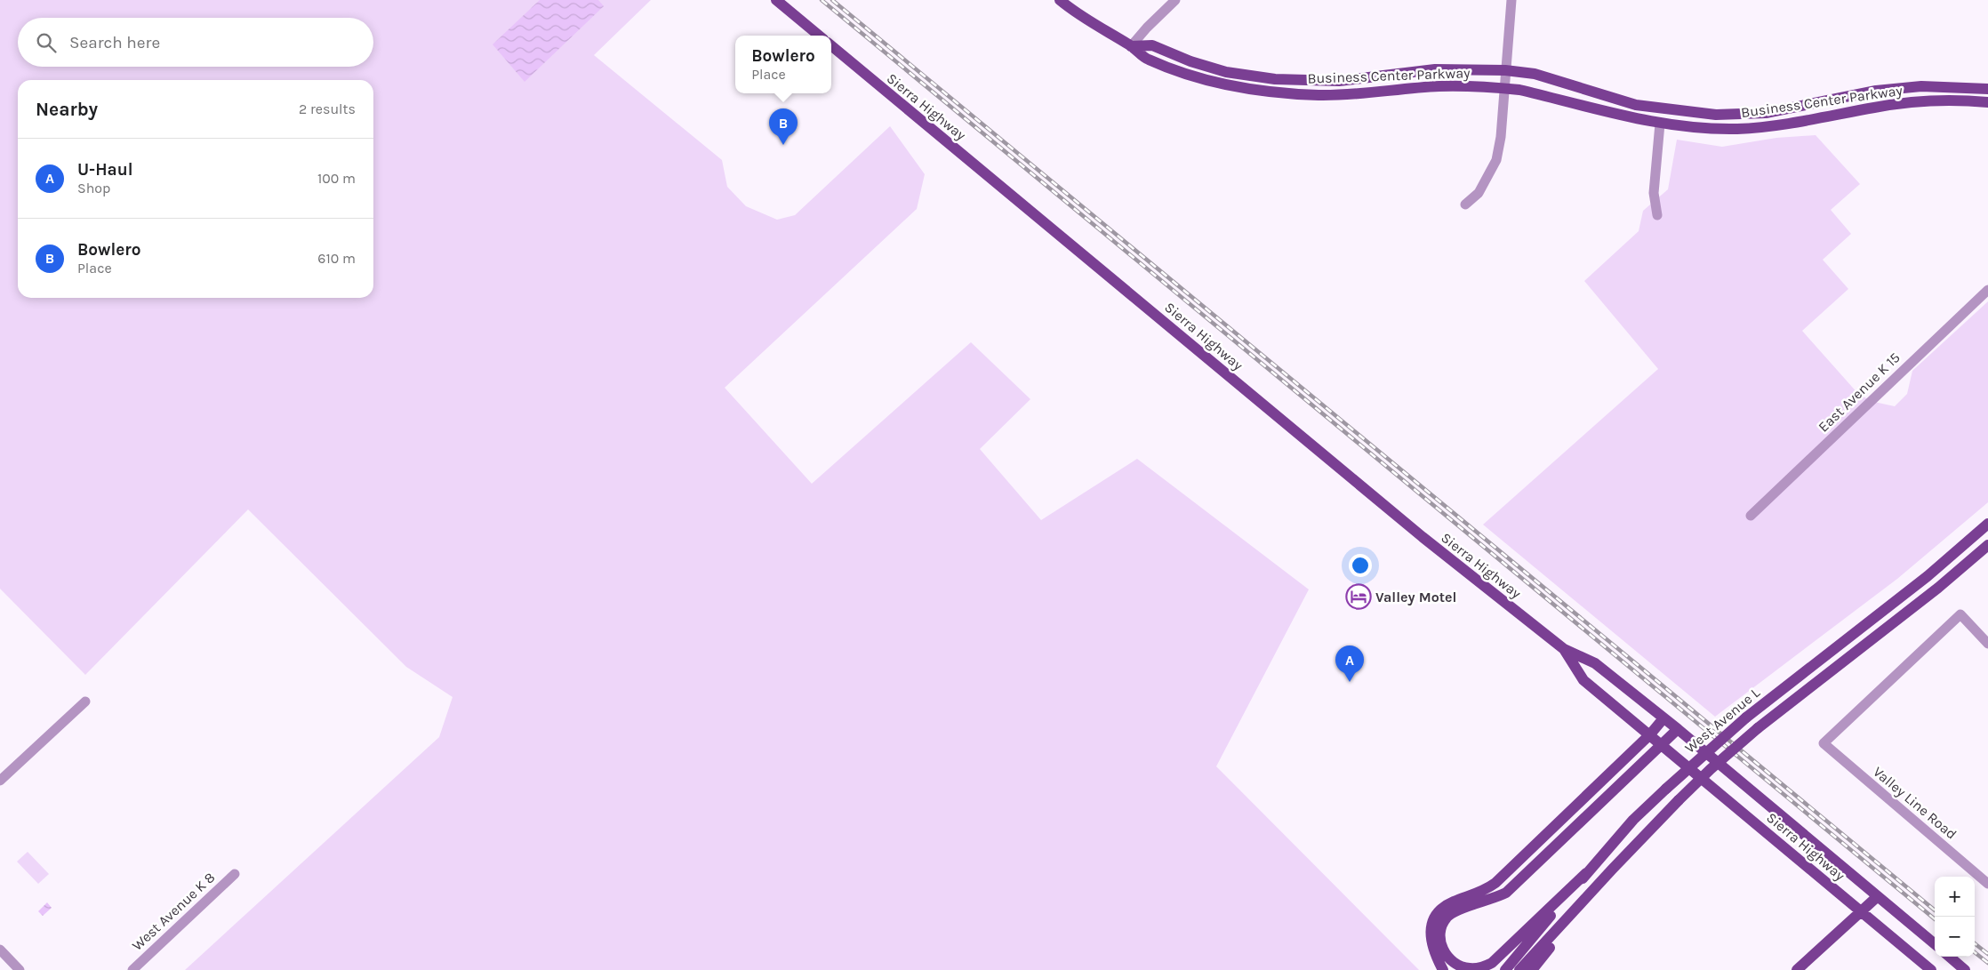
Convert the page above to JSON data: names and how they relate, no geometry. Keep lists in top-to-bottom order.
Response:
{
  "streets": {
    "main road": ["Business Center Parkway", "Sierra Highway", "West Avenue L"],
    "street": ["East Avenue K 15", "Valley Line Road", "West Avenue K 8"]
  },
  "places": {
    "hotel": ["Valley Motel"]
  },
  "page": {
    "search": "Search here",
    "popup": ["Bowlero", "Place"],
    "heading": ["Nearby", "2 results"],
    "pins": ["B", "A"],
    "list": [
      {
        "mark": "A",
        "name": "U-Haul",
        "note": "Shop",
        "value": "100 m"
      },
      {
        "mark": "B",
        "name": "Bowlero",
        "note": "Place",
        "value": "610 m"
      }
    ],
    "map_buttons": ["+", "−"]
  }
}
